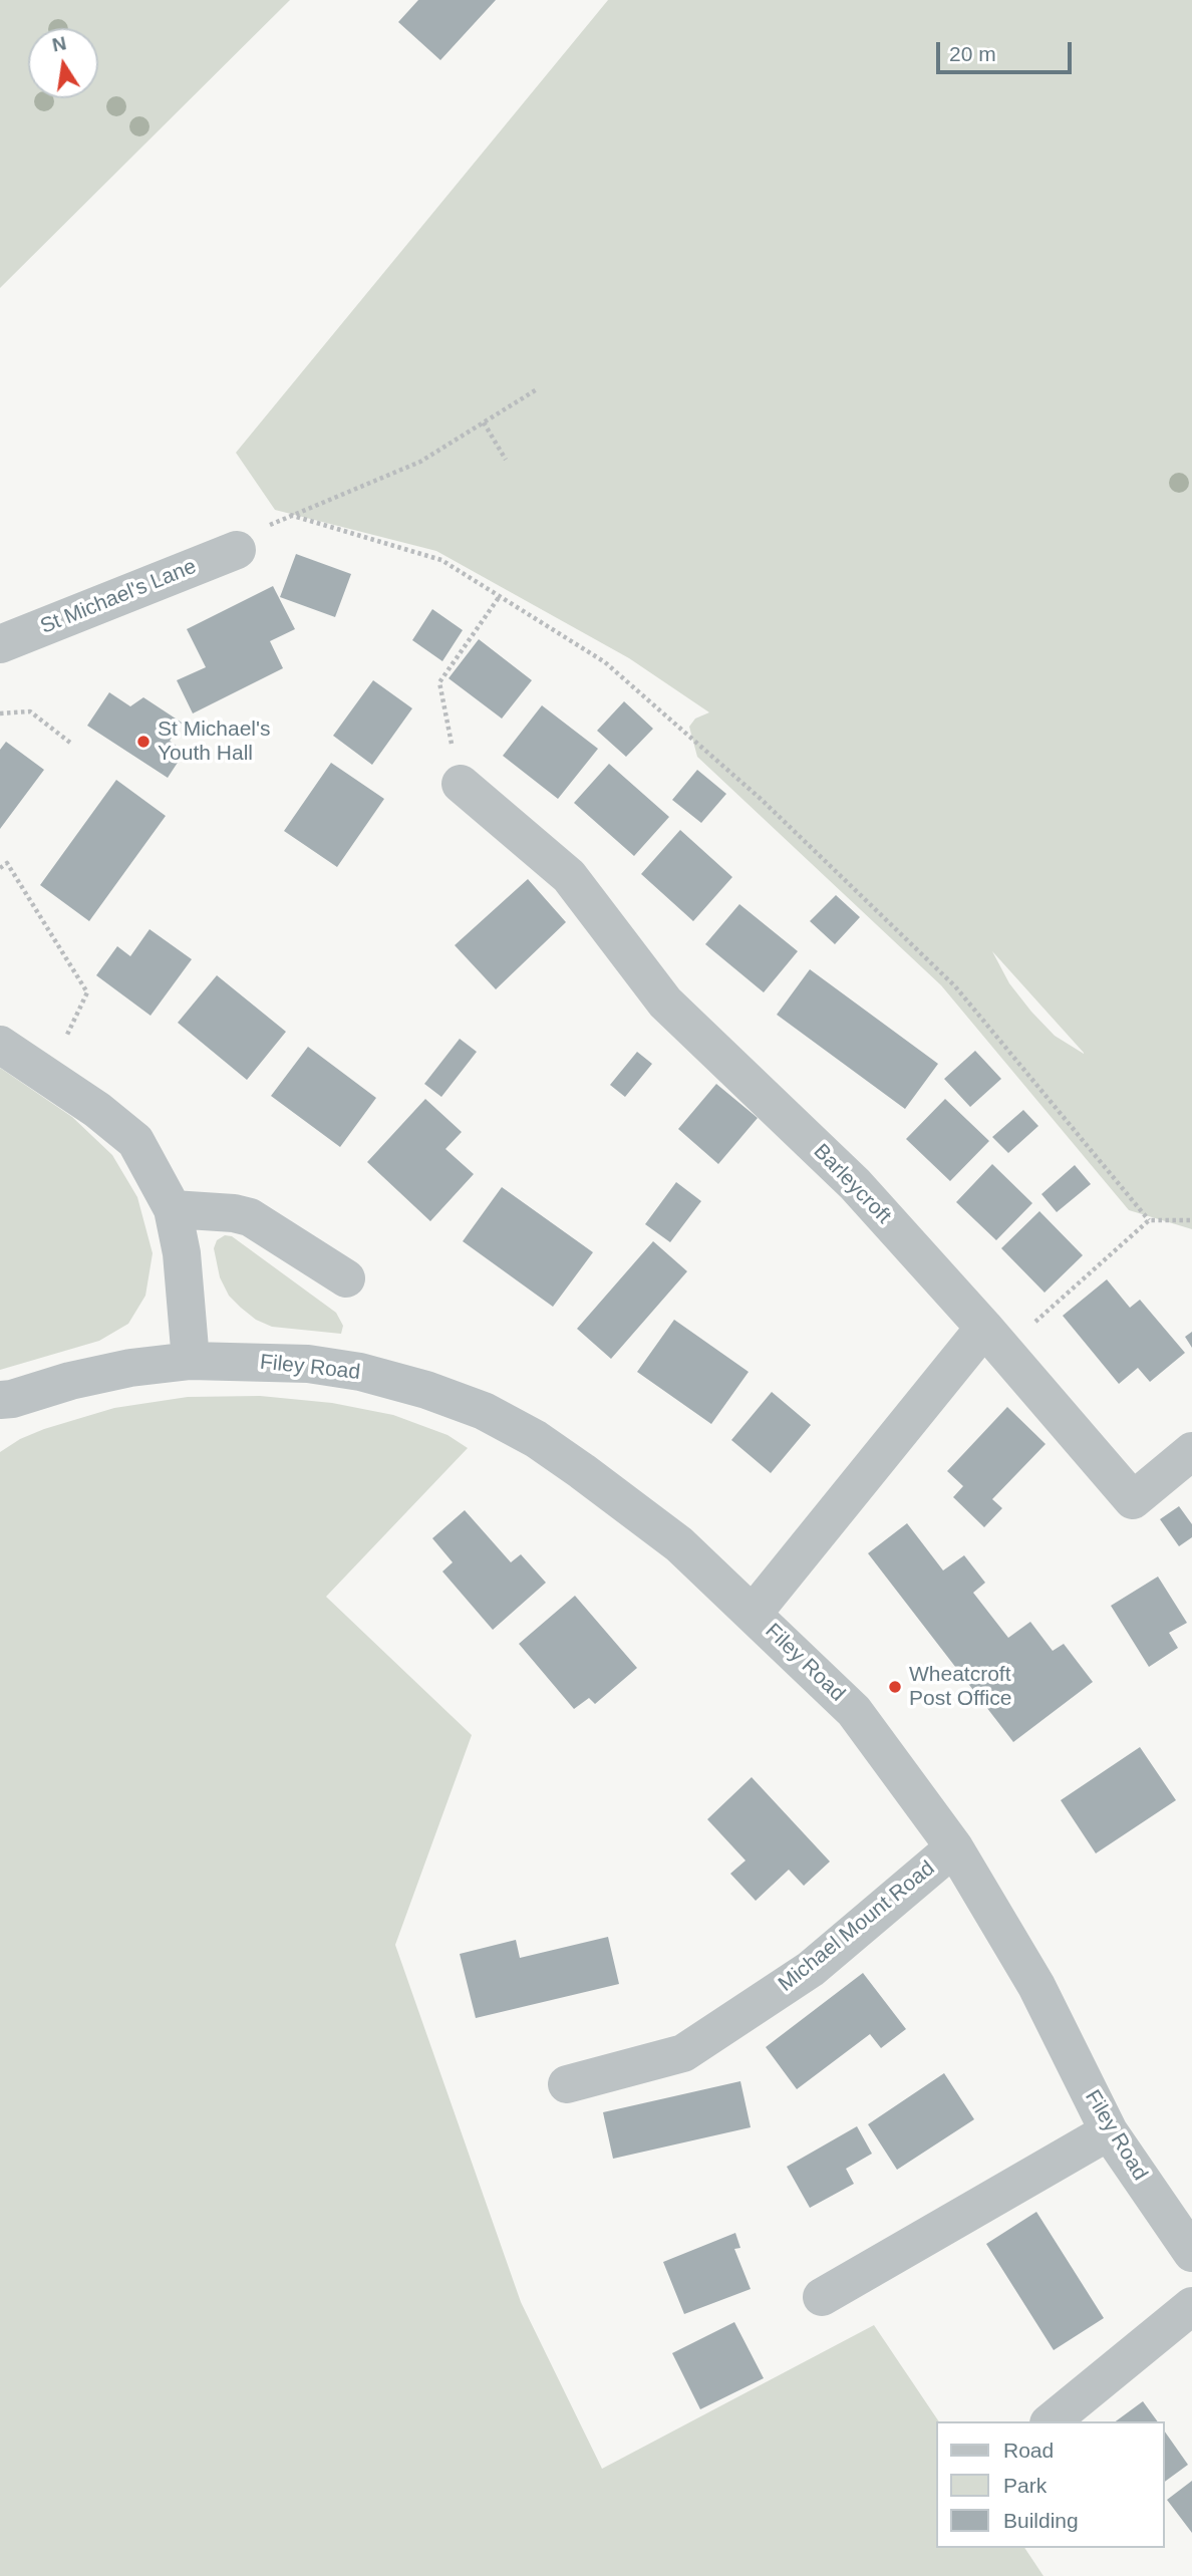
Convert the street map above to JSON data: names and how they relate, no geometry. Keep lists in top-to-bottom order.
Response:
{
  "streets": {
    "street": [
      "St Michael's Lane",
      "Barleycroft",
      "Filey Road",
      "Michael Mount Road"
    ]
  },
  "crossings": [
    ["Filey Road", "Michael Mount Road"]
  ],
  "places": ["St Michael's Youth Hall", "Wheatcroft Post Office"],
  "legend": ["Road", "Park", "Building"],
  "scale_bar": "20 m",
  "north": "top"
}
